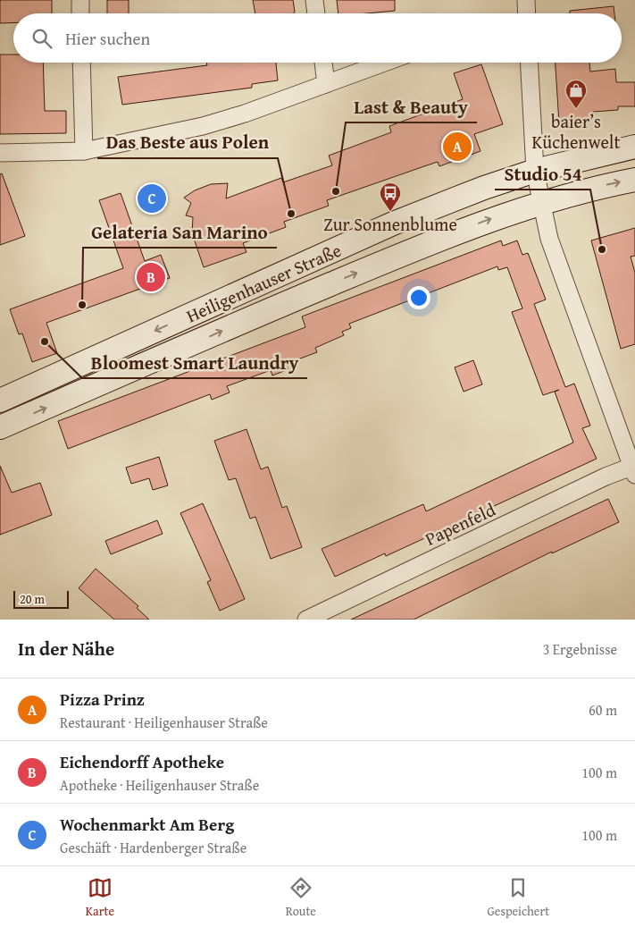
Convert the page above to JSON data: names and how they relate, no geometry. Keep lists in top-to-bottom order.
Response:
{
  "streets": {
    "main road": ["Heiligenhauser Straße"],
    "street": ["Papenfeld"]
  },
  "places": {
    "shop": ["baier’s Küchenwelt"],
    "other": [
      "Last & Beauty",
      "Das Beste aus Polen",
      "Studio 54",
      "Gelateria San Marino",
      "Bloomest Smart Laundry"
    ],
    "bus stop": ["Zur Sonnenblume"]
  },
  "scale_bar": "20 m",
  "page": {
    "search": "Hier suchen",
    "pins": ["A", "C", "B"],
    "scale": "20 m",
    "heading": ["In der Nähe", "3 Ergebnisse"],
    "list": [
      {
        "mark": "A",
        "name": "Pizza Prinz",
        "note": "Restaurant · Heiligenhauser Straße",
        "value": "60 m"
      },
      {
        "mark": "B",
        "name": "Eichendorff Apotheke",
        "note": "Apotheke · Heiligenhauser Straße",
        "value": "100 m"
      },
      {
        "mark": "C",
        "name": "Wochenmarkt Am Berg",
        "note": "Geschäft · Hardenberger Straße",
        "value": "100 m"
      }
    ],
    "nav": ["Karte", "Route", "Gespeichert"]
  }
}
